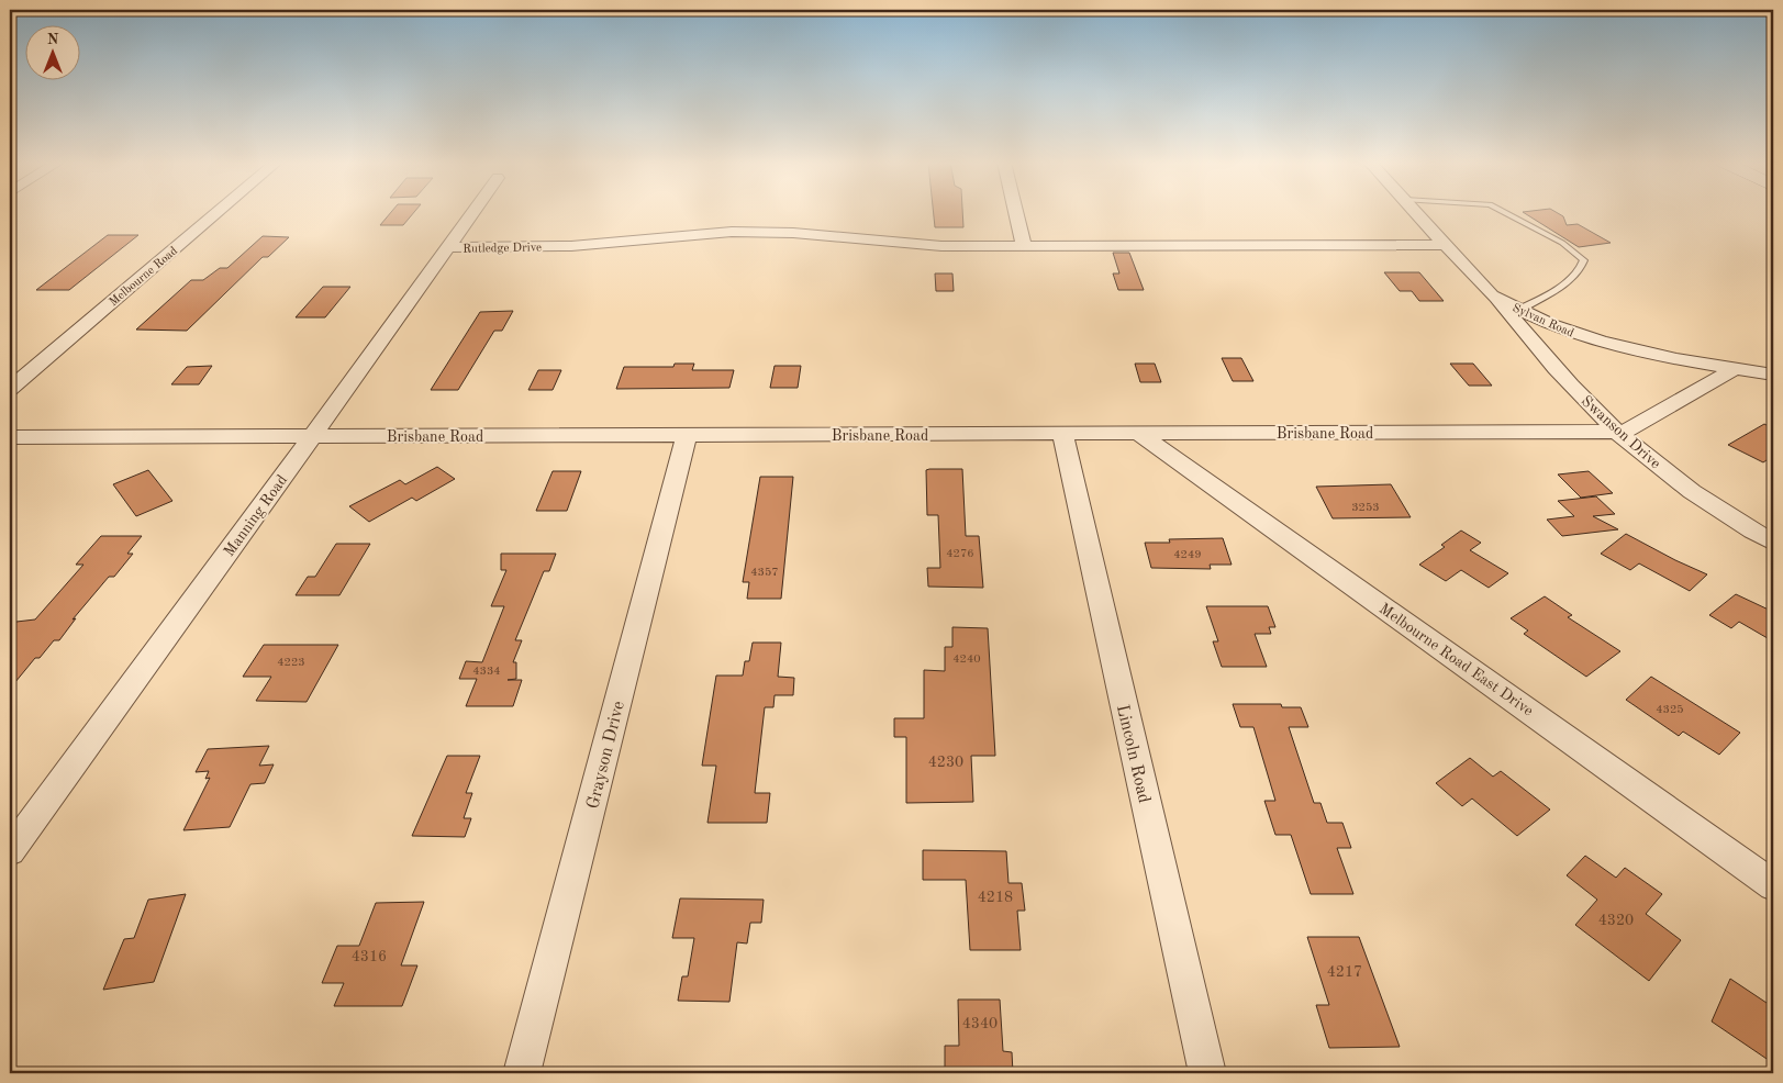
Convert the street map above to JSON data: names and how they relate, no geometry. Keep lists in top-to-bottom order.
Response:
{
  "streets": {
    "street": [
      "Rutledge Drive",
      "Melbourne Road",
      "Sylvan Road",
      "Swanson Drive",
      "Brisbane Road",
      "Manning Road",
      "Melbourne Road East Drive",
      "Lincoln Road",
      "Grayson Drive"
    ]
  },
  "crossings": [
    ["Rutledge Drive", "Sylvan Road"],
    ["Rutledge Drive", "Manning Road"],
    ["Sylvan Road", "Swanson Drive"],
    ["Sylvan Road", "Brisbane Road"],
    ["Swanson Drive", "Brisbane Road"],
    ["Brisbane Road", "Manning Road"],
    ["Brisbane Road", "Melbourne Road East Drive"],
    ["Brisbane Road", "Lincoln Road"],
    ["Brisbane Road", "Grayson Drive"]
  ],
  "house_numbers": [
    "3253",
    "4276",
    "4249",
    "4357",
    "4240",
    "4223",
    "4334",
    "4325",
    "4230",
    "4218",
    "4320",
    "4316",
    "4217",
    "4340"
  ],
  "north": "top"
}
